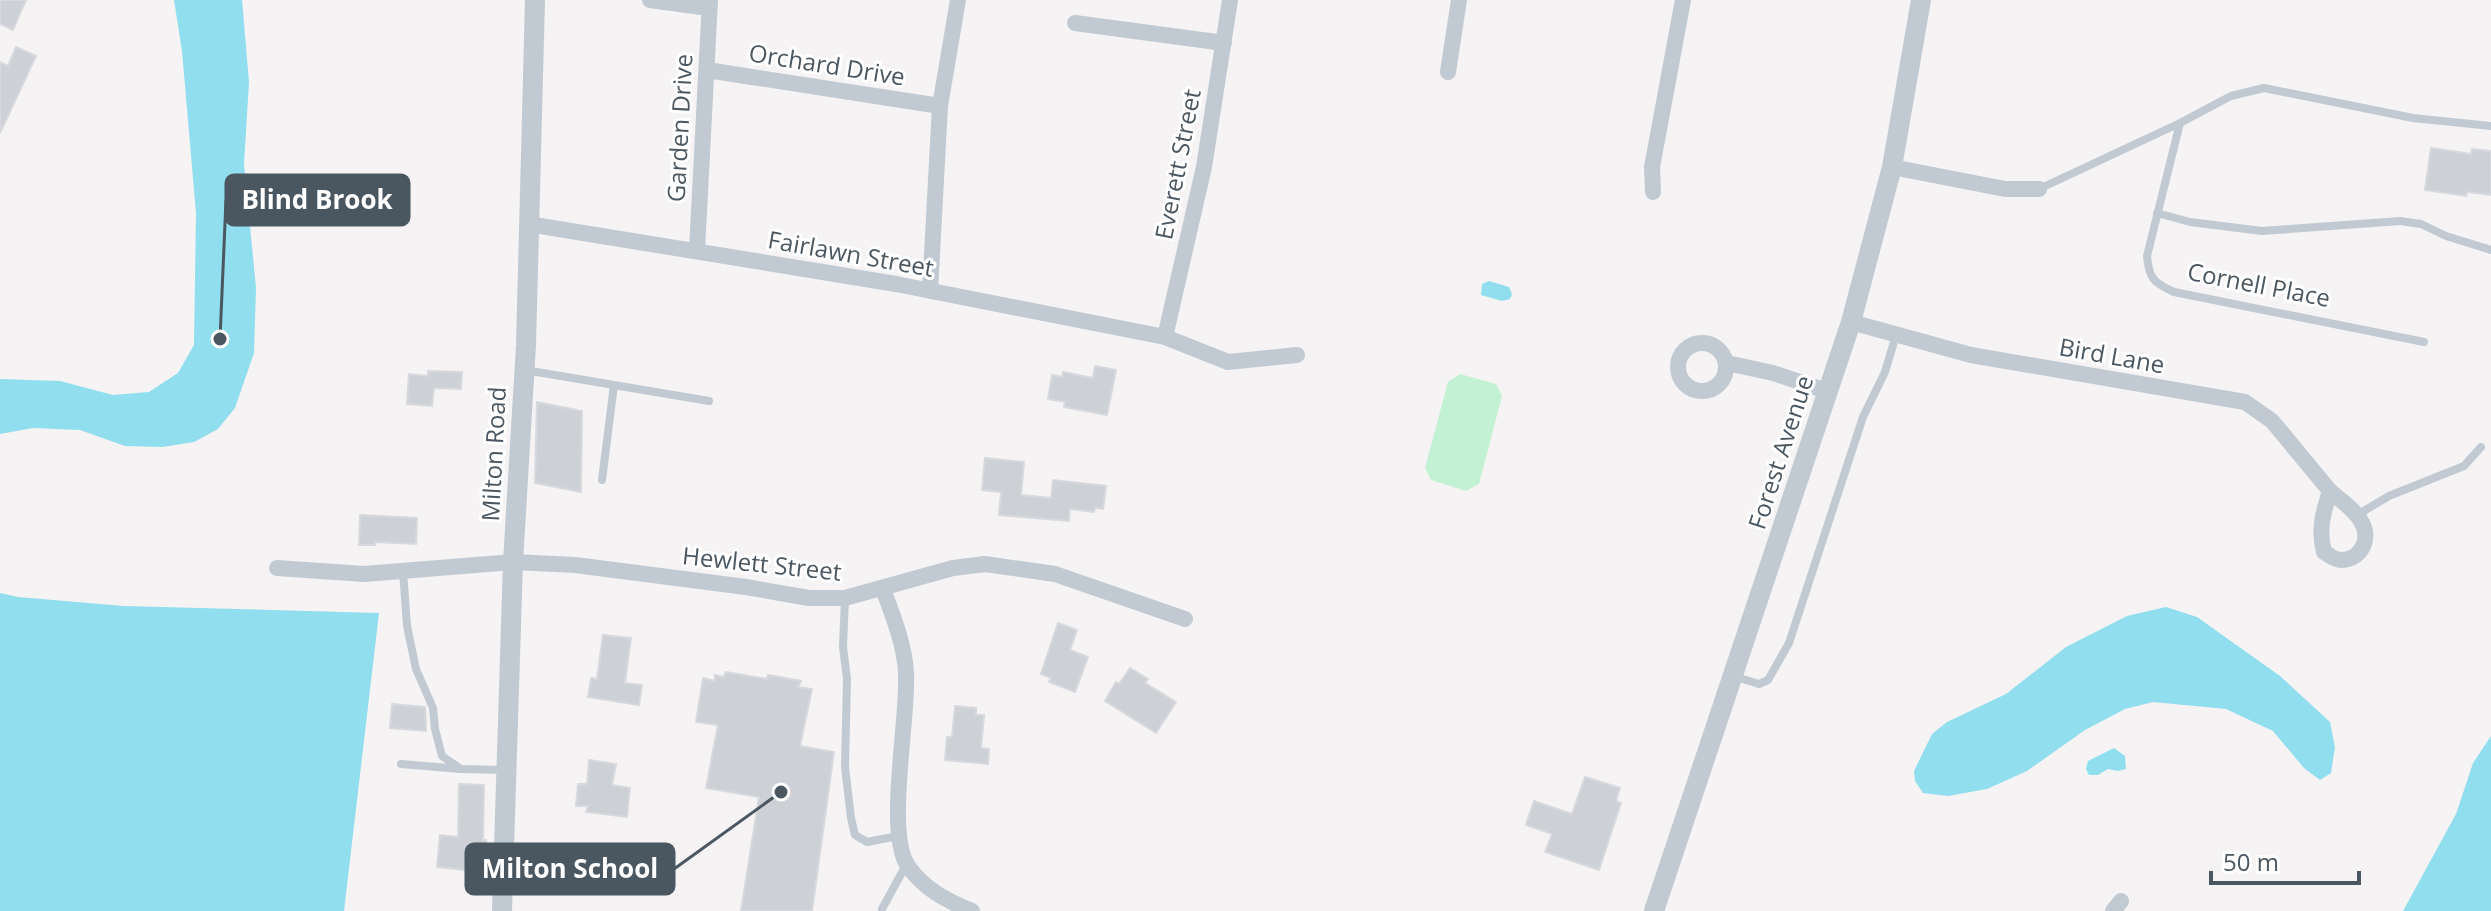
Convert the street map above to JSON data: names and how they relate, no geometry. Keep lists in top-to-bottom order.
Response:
{
  "streets": {
    "street": [
      "Orchard Drive",
      "Garden Drive",
      "Everett Street",
      "Fairlawn Street",
      "Bird Lane",
      "Forest Avenue",
      "Milton Road",
      "Hewlett Street"
    ],
    "lane": ["Cornell Place"]
  },
  "crossings": [
    ["Orchard Drive", "Garden Drive"],
    ["Garden Drive", "Fairlawn Street"],
    ["Everett Street", "Fairlawn Street"],
    ["Fairlawn Street", "Milton Road"],
    ["Bird Lane", "Forest Avenue"],
    ["Milton Road", "Hewlett Street"]
  ],
  "places": ["Blind Brook", "Milton School"],
  "scale_bar": "50 m"
}
